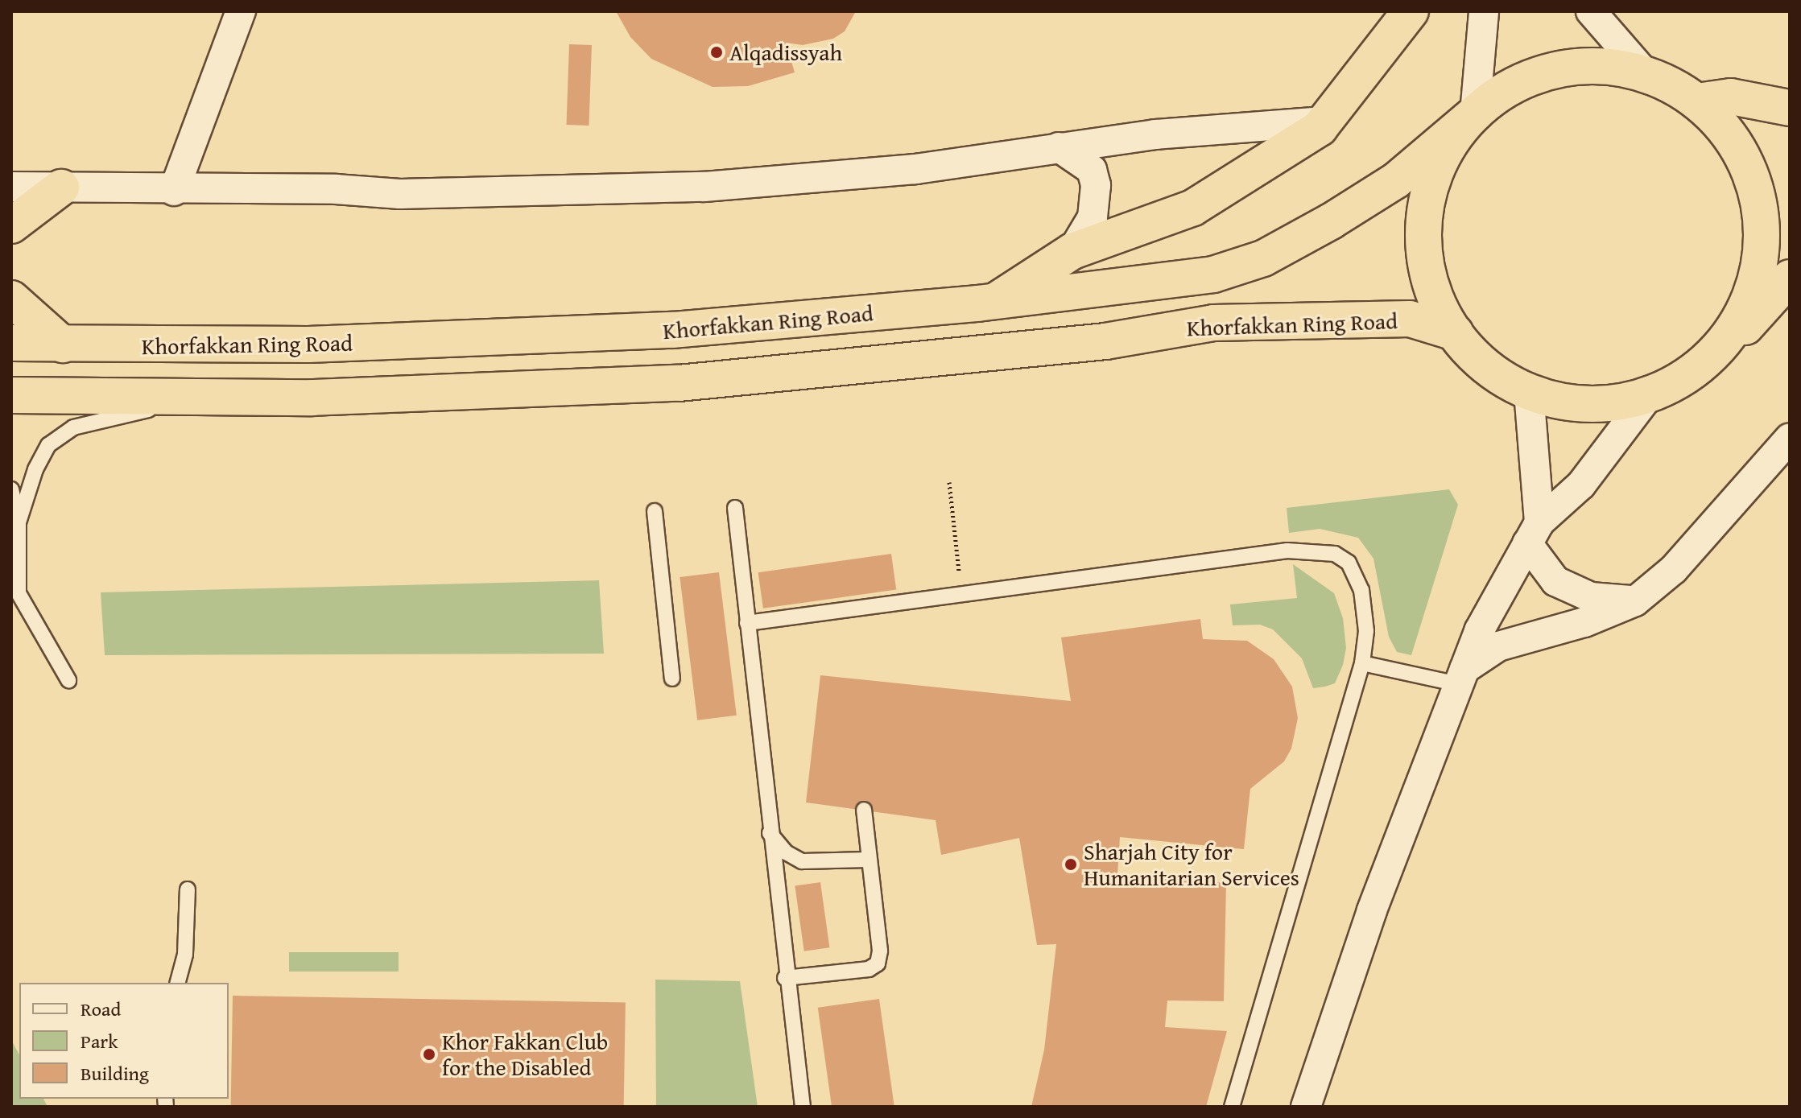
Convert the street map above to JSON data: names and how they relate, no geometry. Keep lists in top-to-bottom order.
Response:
{
  "streets": {
    "highway": ["Khorfakkan Ring Road"]
  },
  "places": ["Alqadissyah", "Sharjah City for Humanitarian Services", "Khor Fakkan Club for the Disabled"],
  "legend": ["Road", "Park", "Building"]
}
